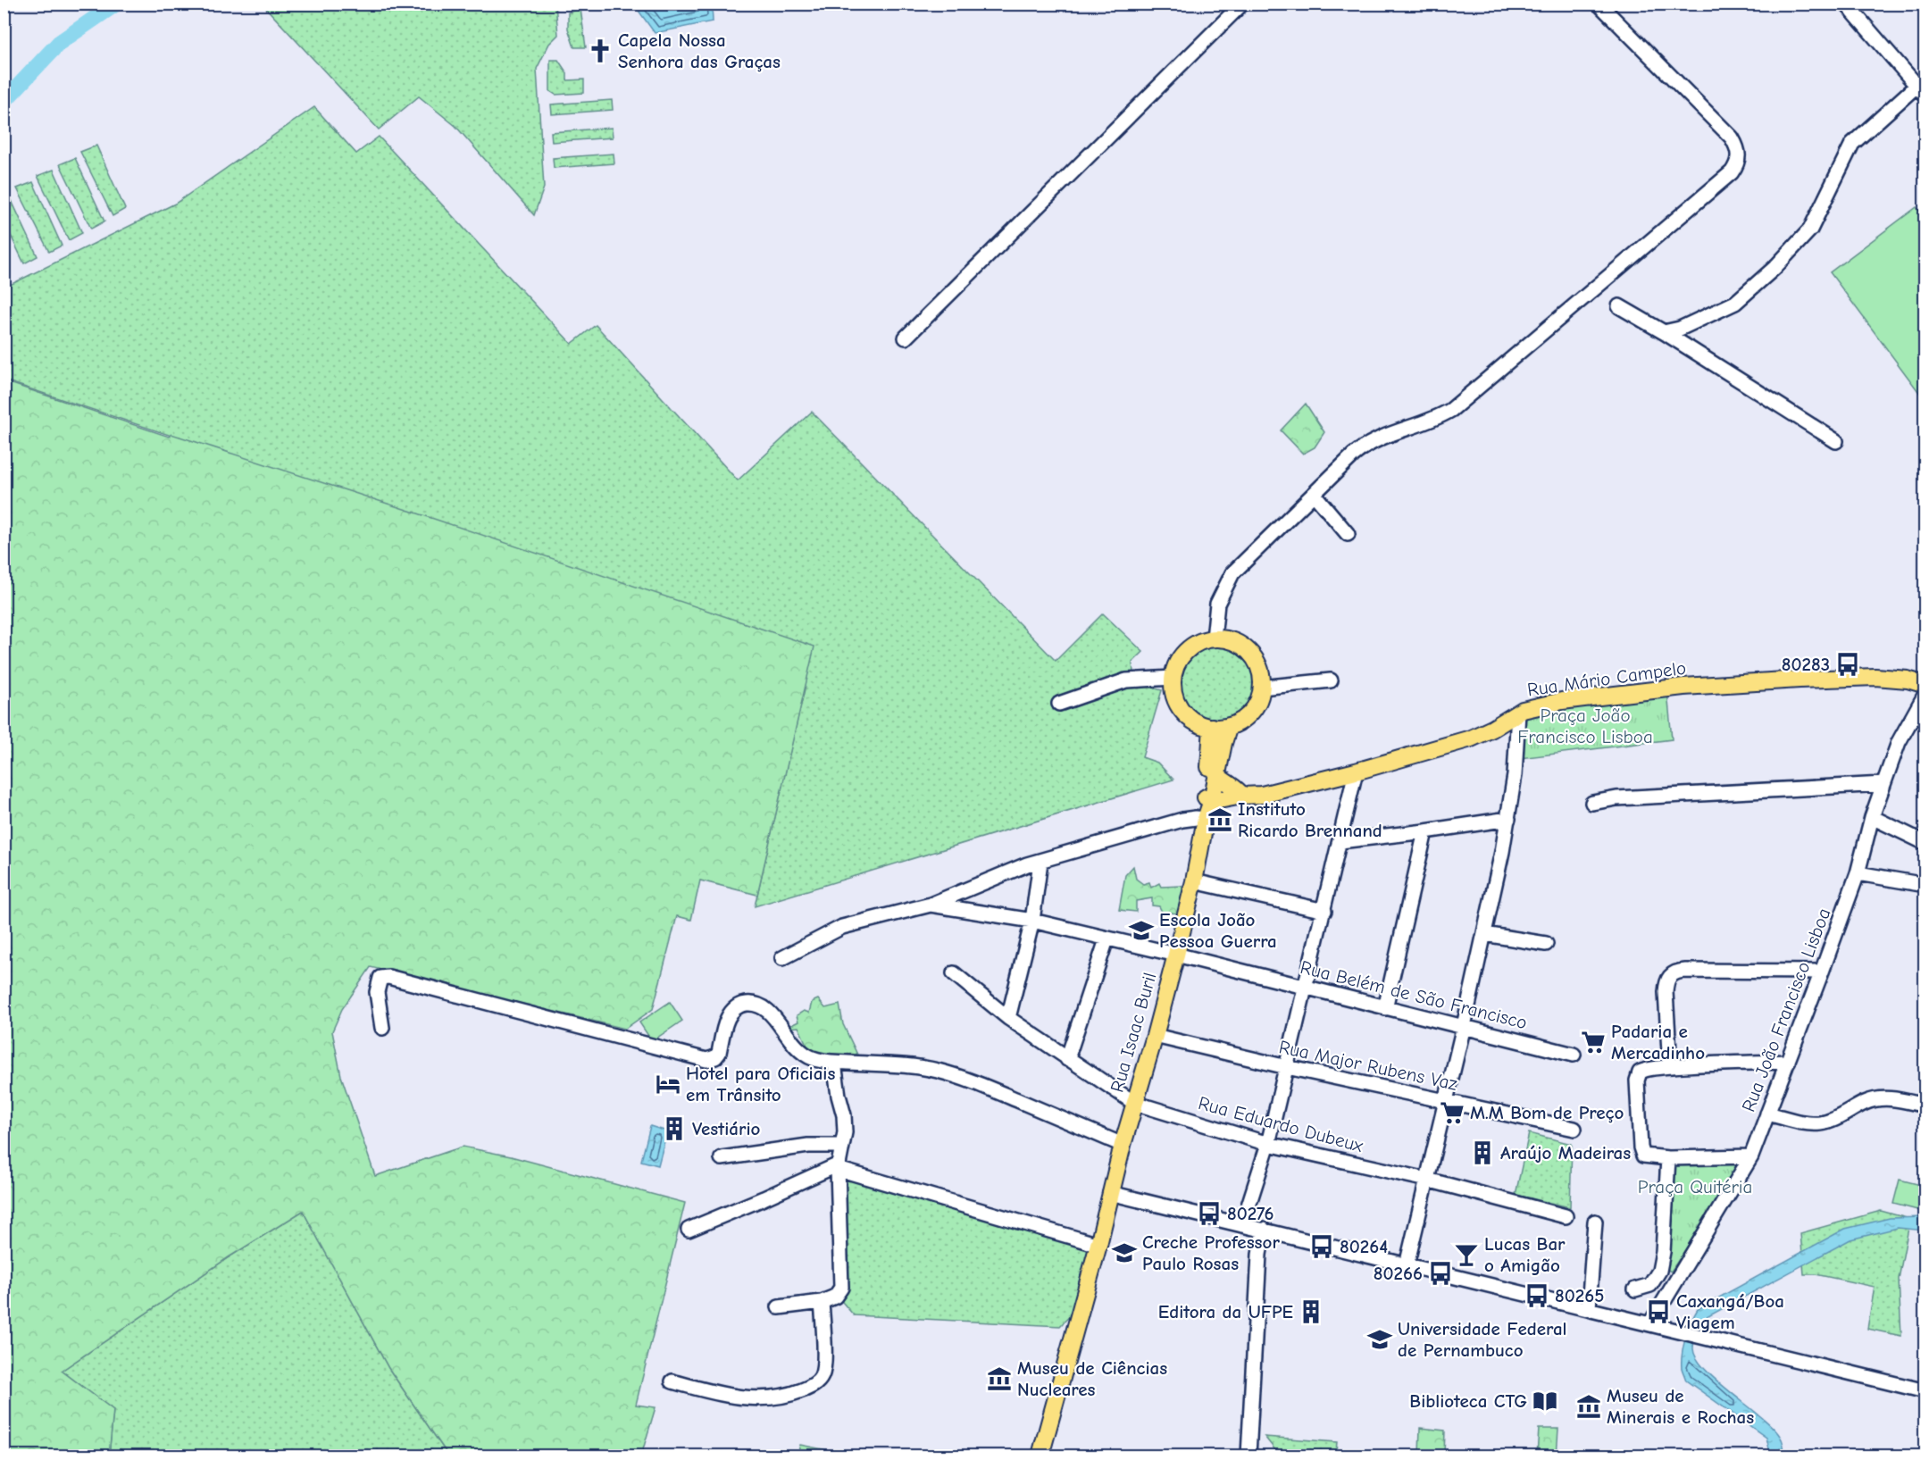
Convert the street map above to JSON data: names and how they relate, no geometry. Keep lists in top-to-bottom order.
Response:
{
  "streets": {
    "main road": ["Rua Mário Campelo", "Rua Isaac Buril"],
    "street": [
      "Rua Belém de São Francisco",
      "Rua João Francisco Lisboa",
      "Rua Major Rubens Vaz",
      "Rua Eduardo Dubeux"
    ]
  },
  "crossings": [
    ["Rua Mário Campelo", "Rua Isaac Buril"],
    ["Rua Belém de São Francisco", "Rua Isaac Buril"],
    ["Rua Isaac Buril", "Rua Major Rubens Vaz"],
    ["Rua Isaac Buril", "Rua Eduardo Dubeux"]
  ],
  "parks": ["Praça João Francisco Lisboa", "Praça Quitéria"],
  "places": {
    "church": ["Capela Nossa Senhora das Graças"],
    "bus stop": [
      "80283",
      "80276",
      "80264",
      "80266",
      "80265",
      "Caxangá/Boa Viagem"
    ],
    "museum": ["Instituto Ricardo Brennand", "Museu de Ciências Nucleares", "Museu de Minerais e Rochas"],
    "school or university": ["Escola João Pessoa Guerra", "Creche Professor Paulo Rosas", "Universidade Federal de Pernambuco"],
    "supermarket": ["Padaria e Mercadinho", "M.M Bom de Preço"],
    "hotel": ["Hotel para Oficiais em Trânsito"],
    "building": ["Vestiário", "Araújo Madeiras", "Editora da UFPE"],
    "bar": ["Lucas Bar o Amigão"],
    "library": ["Biblioteca CTG"]
  }
}
